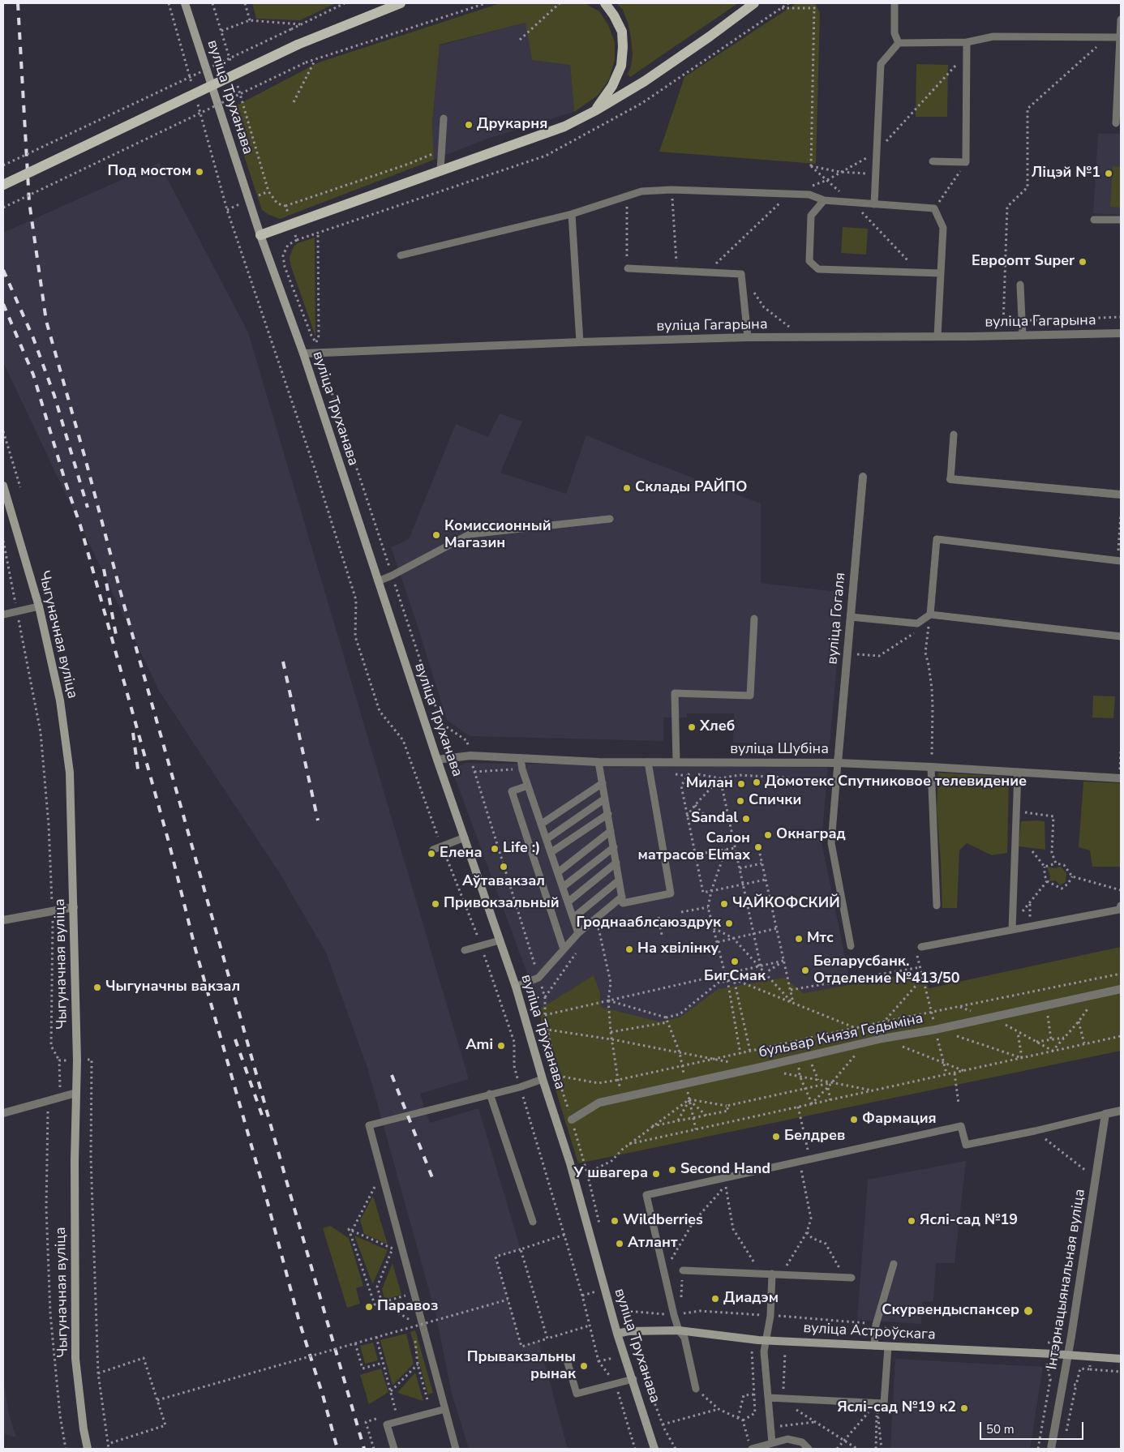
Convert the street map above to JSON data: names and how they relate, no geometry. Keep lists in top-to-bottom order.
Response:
{
  "streets": {
    "main road": ["вуліца Труханава", "Чыгуначная вуліца", "вуліца Астроўскага"],
    "street": [
      "вуліца Гагарына",
      "вуліца Гогаля",
      "вуліца Шубіна",
      "бульвар Князя Гедыміна",
      "Інтэрнацыянальная вуліца"
    ]
  },
  "crossings": [
    ["вуліца Труханава", "вуліца Гагарына"],
    ["вуліца Труханава", "вуліца Шубіна"],
    ["вуліца Труханава", "вуліца Астроўскага"],
    ["вуліца Гогаля", "вуліца Шубіна"],
    ["Інтэрнацыянальная вуліца", "вуліца Астроўскага"]
  ],
  "places": [
    "Друкарня",
    "Под мостом",
    "Ліцэй №1",
    "Евроопт Super",
    "Склады РАЙПО",
    "Комиссионный Магазин",
    "Хлеб",
    "Домотекс Спутниковое телевидение",
    "Милан",
    "Спички",
    "Sandal",
    "Окнаград",
    "Салон матрасов Elmax",
    "Life :)",
    "Елена",
    "Аўтавакзал",
    "Привокзальный",
    "ЧАЙКОФСКИЙ",
    "Гроднааблсаюздрук",
    "Мтс",
    "На хвілінку",
    "БигСмак",
    "Беларусбанк. Отделение №413/50",
    "Чыгуначны вакзал",
    "Ami",
    "Фармация",
    "Белдрев",
    "Second Hand",
    "У швагера",
    "Wildberries",
    "Яслі-сад №19",
    "Атлант",
    "Диадэм",
    "Паравоз",
    "Скурвендыспансер",
    "Прывакзальны рынак",
    "Яслі-сад №19 к2"
  ],
  "scale_bar": "50 m"
}
